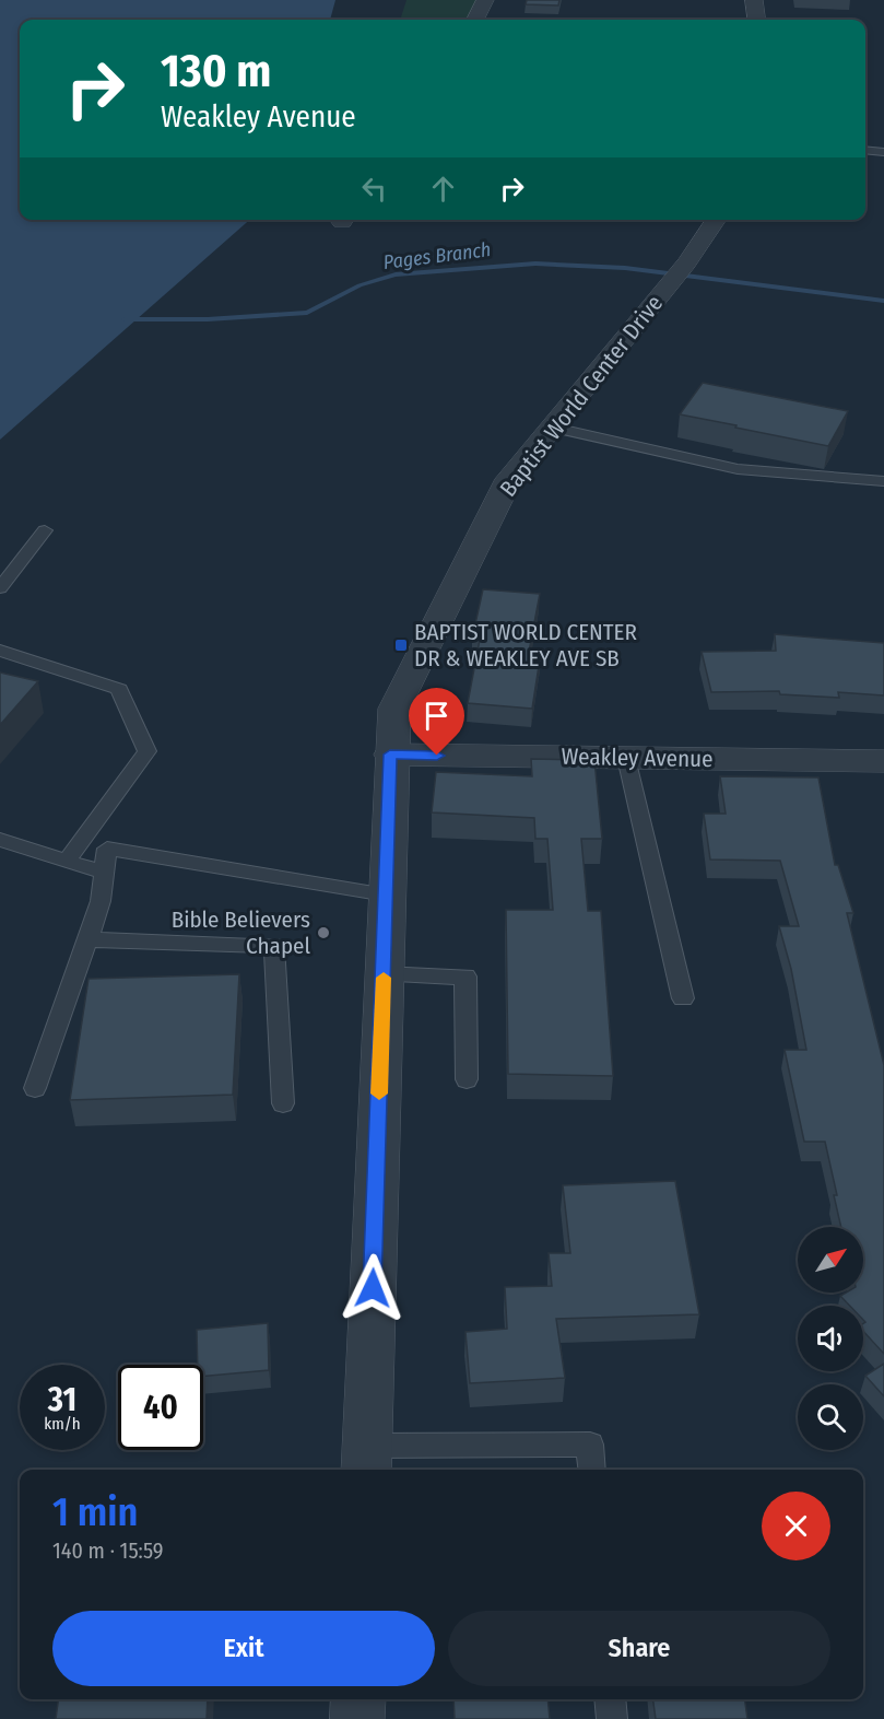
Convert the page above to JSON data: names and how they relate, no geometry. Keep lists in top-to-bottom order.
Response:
{
  "streets": {
    "street": ["Baptist World Center Drive", "Weakley Avenue"]
  },
  "crossings": [
    ["Baptist World Center Drive", "Weakley Avenue"]
  ],
  "water": ["Pages Branch"],
  "places": {
    "transit": ["BAPTIST WORLD CENTER DR & WEAKLEY AVE SB"],
    "other": ["Bible Believers Chapel"]
  },
  "north": "top right",
  "page": {
    "turn": ["130 m", "Weakley Avenue"],
    "speed": "31 km/h",
    "limit": "40",
    "heading": ["1 min", "140 m · 15:59"],
    "buttons": ["Exit", "Share"]
  }
}
